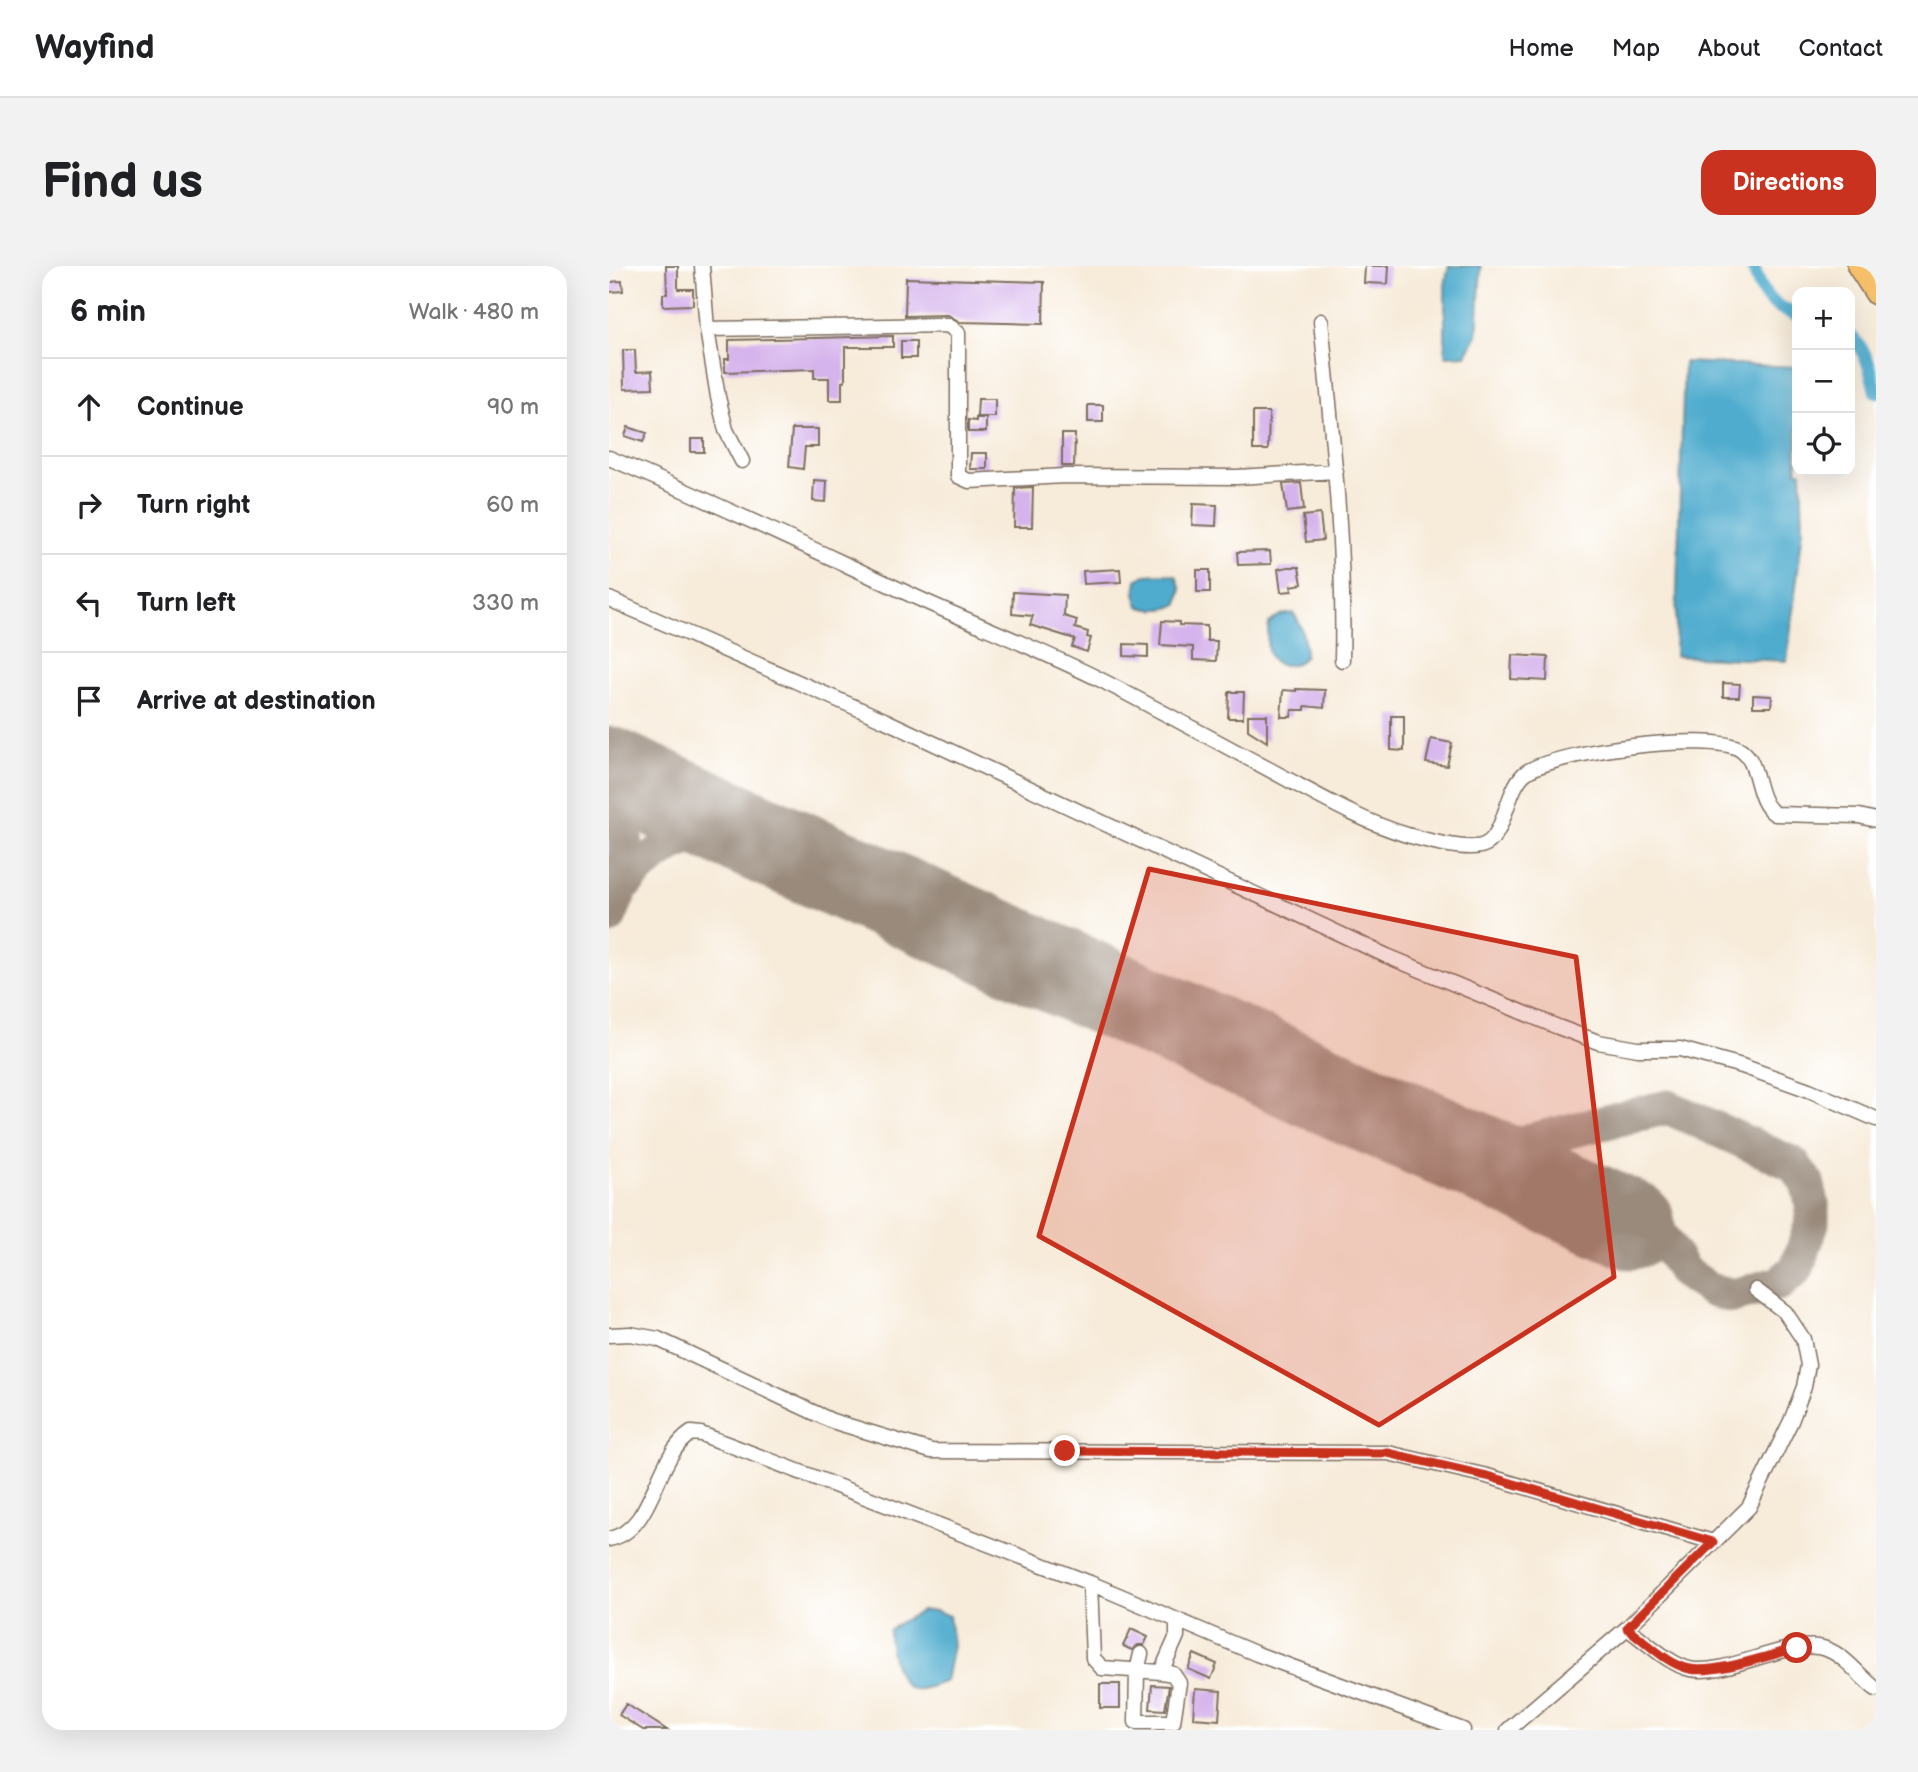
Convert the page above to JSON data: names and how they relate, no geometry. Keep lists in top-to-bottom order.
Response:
{
  "page": {
    "header": "Wayfind",
    "nav": [
      "Home",
      "Map",
      "About",
      "Contact"
    ],
    "buttons": "Directions",
    "title": "Find us",
    "heading": ["6 min", "Walk · 480 m"],
    "map_buttons": ["+", "−"],
    "list": [
      ["Continue", "90 m"],
      ["Turn right", "60 m"],
      ["Turn left", "330 m"],
      "Arrive at destination"
    ]
  }
}
